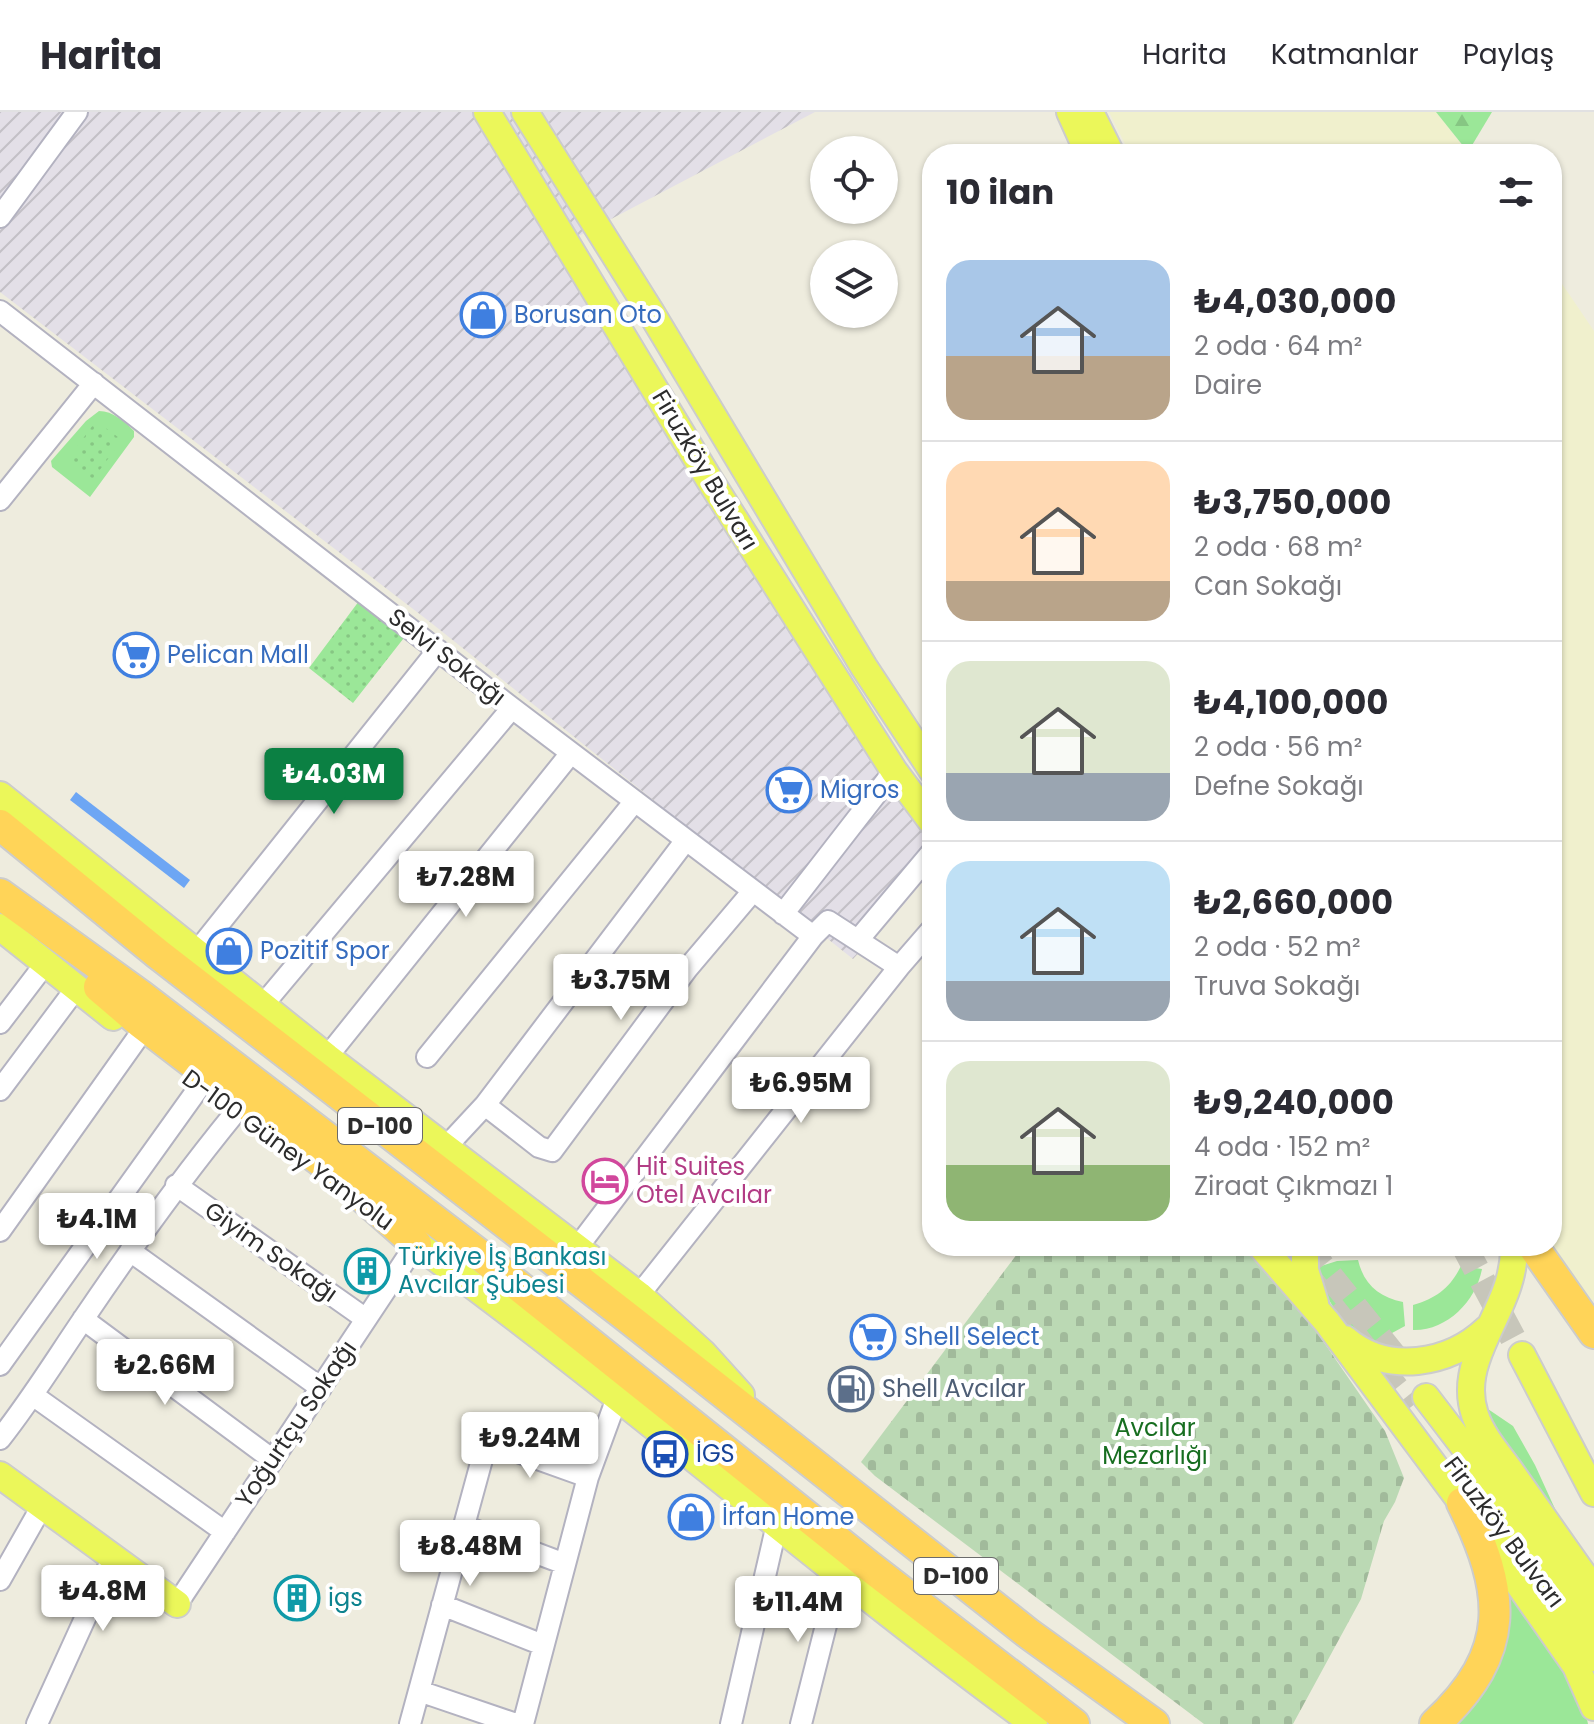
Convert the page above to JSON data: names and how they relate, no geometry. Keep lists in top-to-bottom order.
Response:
{
  "streets": {
    "highway": ["D-100"],
    "main road": ["Firuzköy Bulvarı", "D-100 Güney Yanyolu"],
    "street": ["Selvi Sokağı", "Giyim Sokağı", "Yoğurtçu Sokağı"]
  },
  "crossings": [
    ["D-100 Güney Yanyolu", "Yoğurtçu Sokağı"],
    ["Giyim Sokağı", "Yoğurtçu Sokağı"]
  ],
  "parks": ["Avcılar Mezarlığı"],
  "places": {
    "shop": ["Borusan Oto", "Pozitif Spor", "İrfan Home"],
    "supermarket": ["Pelican Mall", "Migros", "Shell Select"],
    "hotel": ["Hit Suites Otel Avcılar"],
    "building": ["Türkiye İş Bankası Avcılar Şubesi", "igs"],
    "fuel station": ["Shell Avcılar"],
    "bus stop": ["İGS"]
  },
  "page": {
    "header": "Harita",
    "nav": ["Harita", "Katmanlar", "Paylaş"],
    "heading": "10 ilan",
    "list": [
      {
        "name": "₺4,030,000",
        "note": "2 oda · 64 m² · Daire"
      },
      {
        "name": "₺3,750,000",
        "note": "2 oda · 68 m² · Can Sokağı"
      },
      {
        "name": "₺4,100,000",
        "note": "2 oda · 56 m² · Defne Sokağı"
      },
      {
        "name": "₺2,660,000",
        "note": "2 oda · 52 m² · Truva Sokağı"
      },
      {
        "name": "₺9,240,000",
        "note": "4 oda · 152 m² · Ziraat Çıkmazı 1"
      }
    ],
    "price": [
      "₺4.03M",
      "₺7.28M",
      "₺3.75M",
      "₺6.95M",
      "₺4.1M",
      "₺2.66M",
      "₺9.24M",
      "₺8.48M",
      "₺4.8M",
      "₺11.4M"
    ]
  }
}
